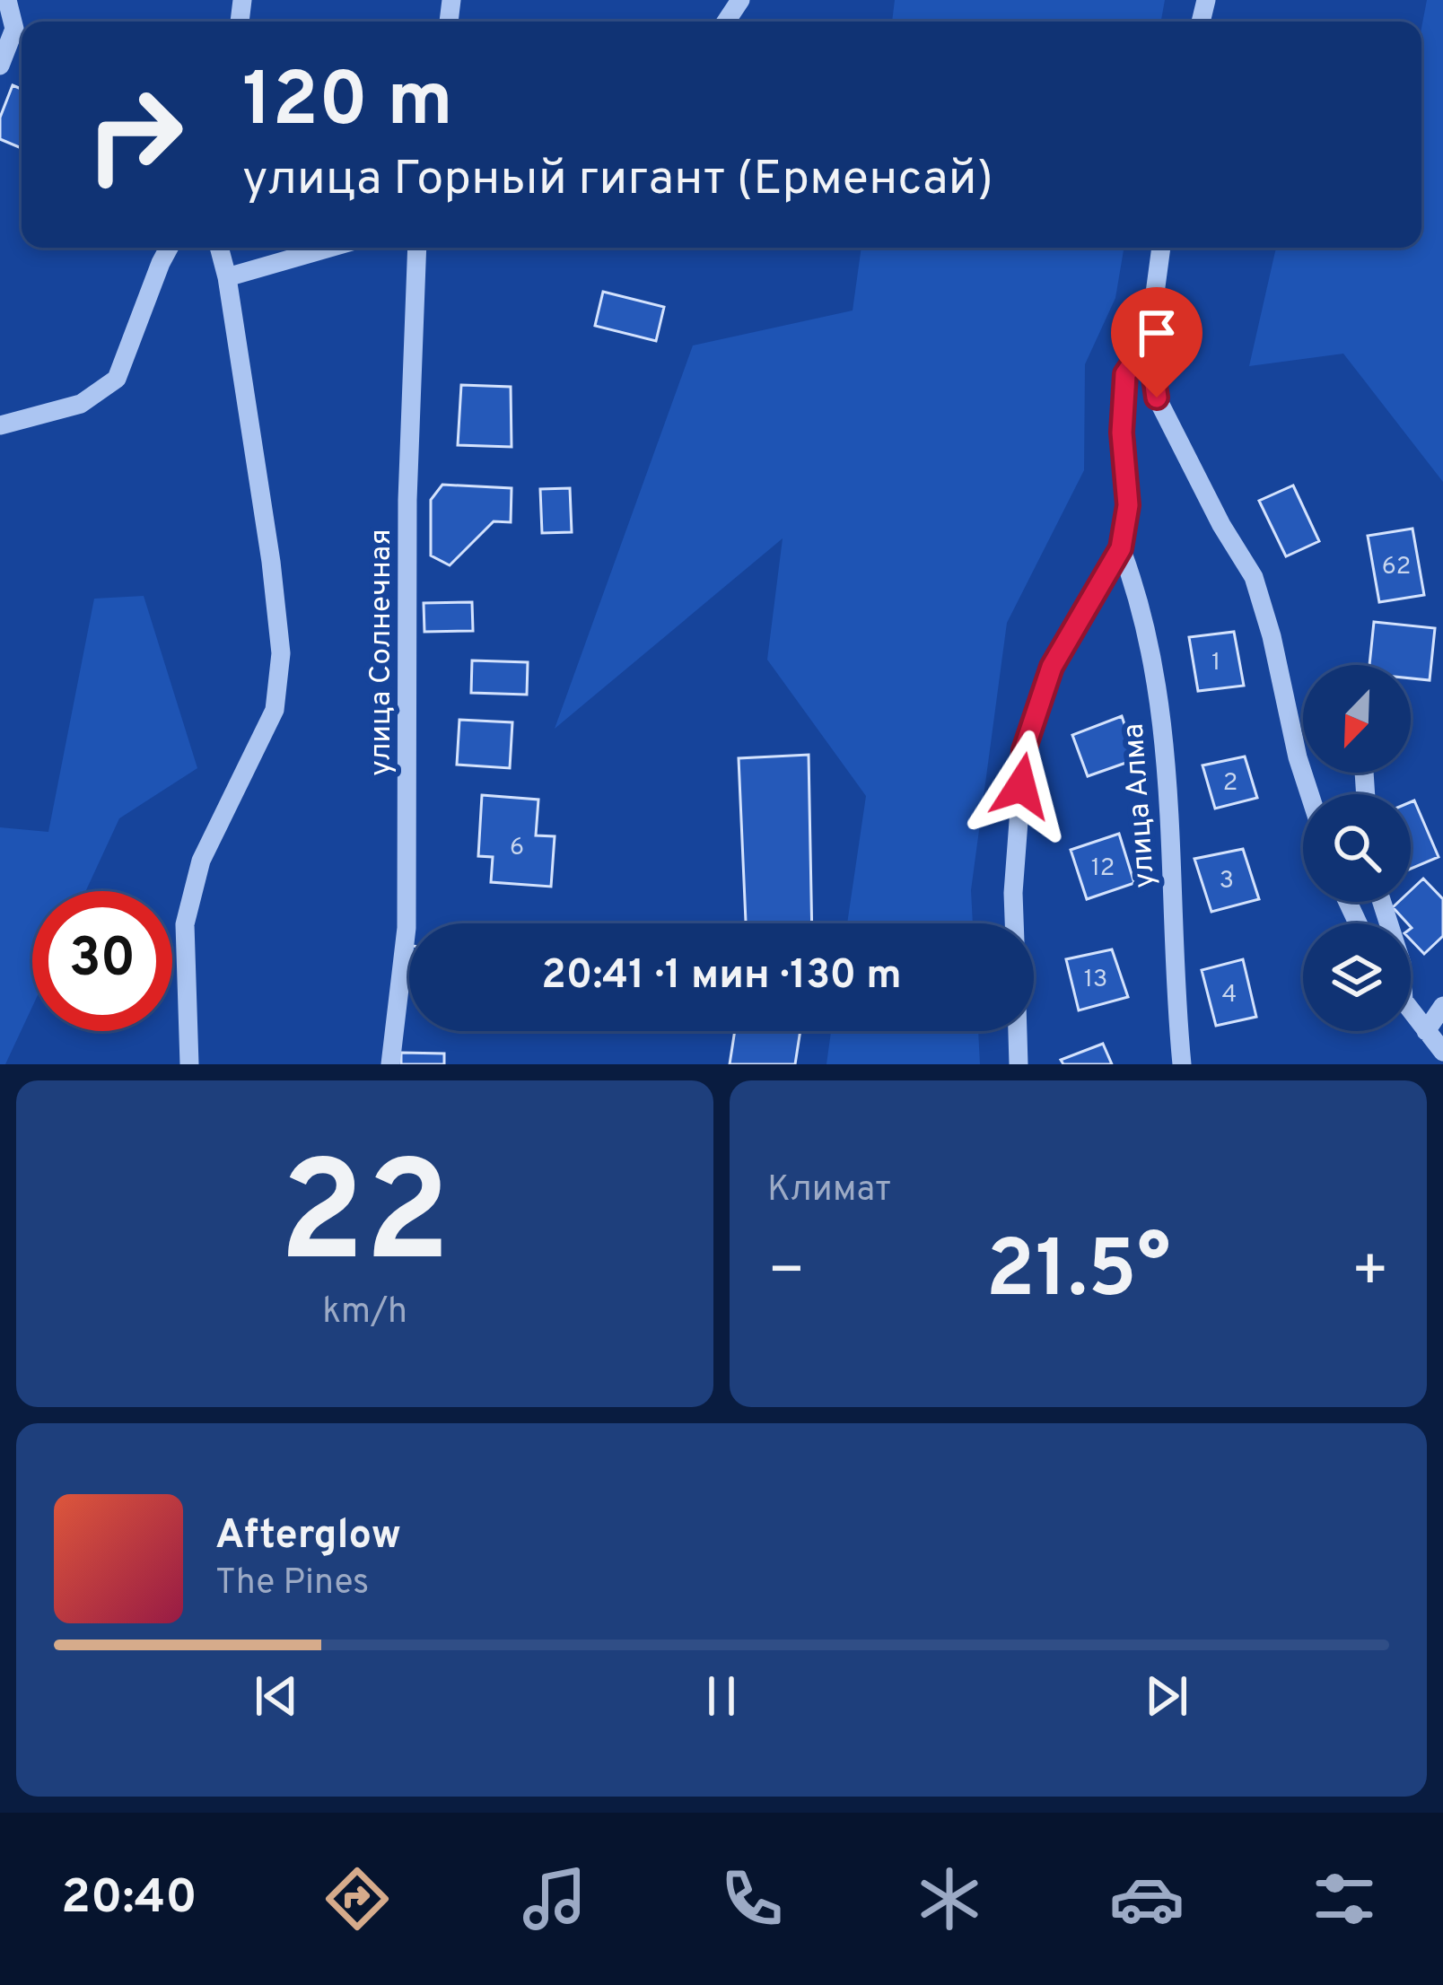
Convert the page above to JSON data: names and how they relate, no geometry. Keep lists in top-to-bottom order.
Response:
{
  "streets": {
    "street": ["улица Солнечная", "улица Алма"]
  },
  "house_numbers": [
    "62",
    "1",
    "2",
    "6",
    "12",
    "3",
    "13",
    "4"
  ],
  "north": "bottom left",
  "page": {
    "turn": ["120 m", "улица Горный гигант (Ерменсай)"],
    "limit": "30",
    "trip": "20:41 · 1 мин · 130 m",
    "tile": [
      ["22", "km/h"],
      "Климат"
    ],
    "heat": ["−", "21.5°", "+"],
    "song": ["Afterglow", "The Pines"],
    "tabs": "20:40"
  }
}
